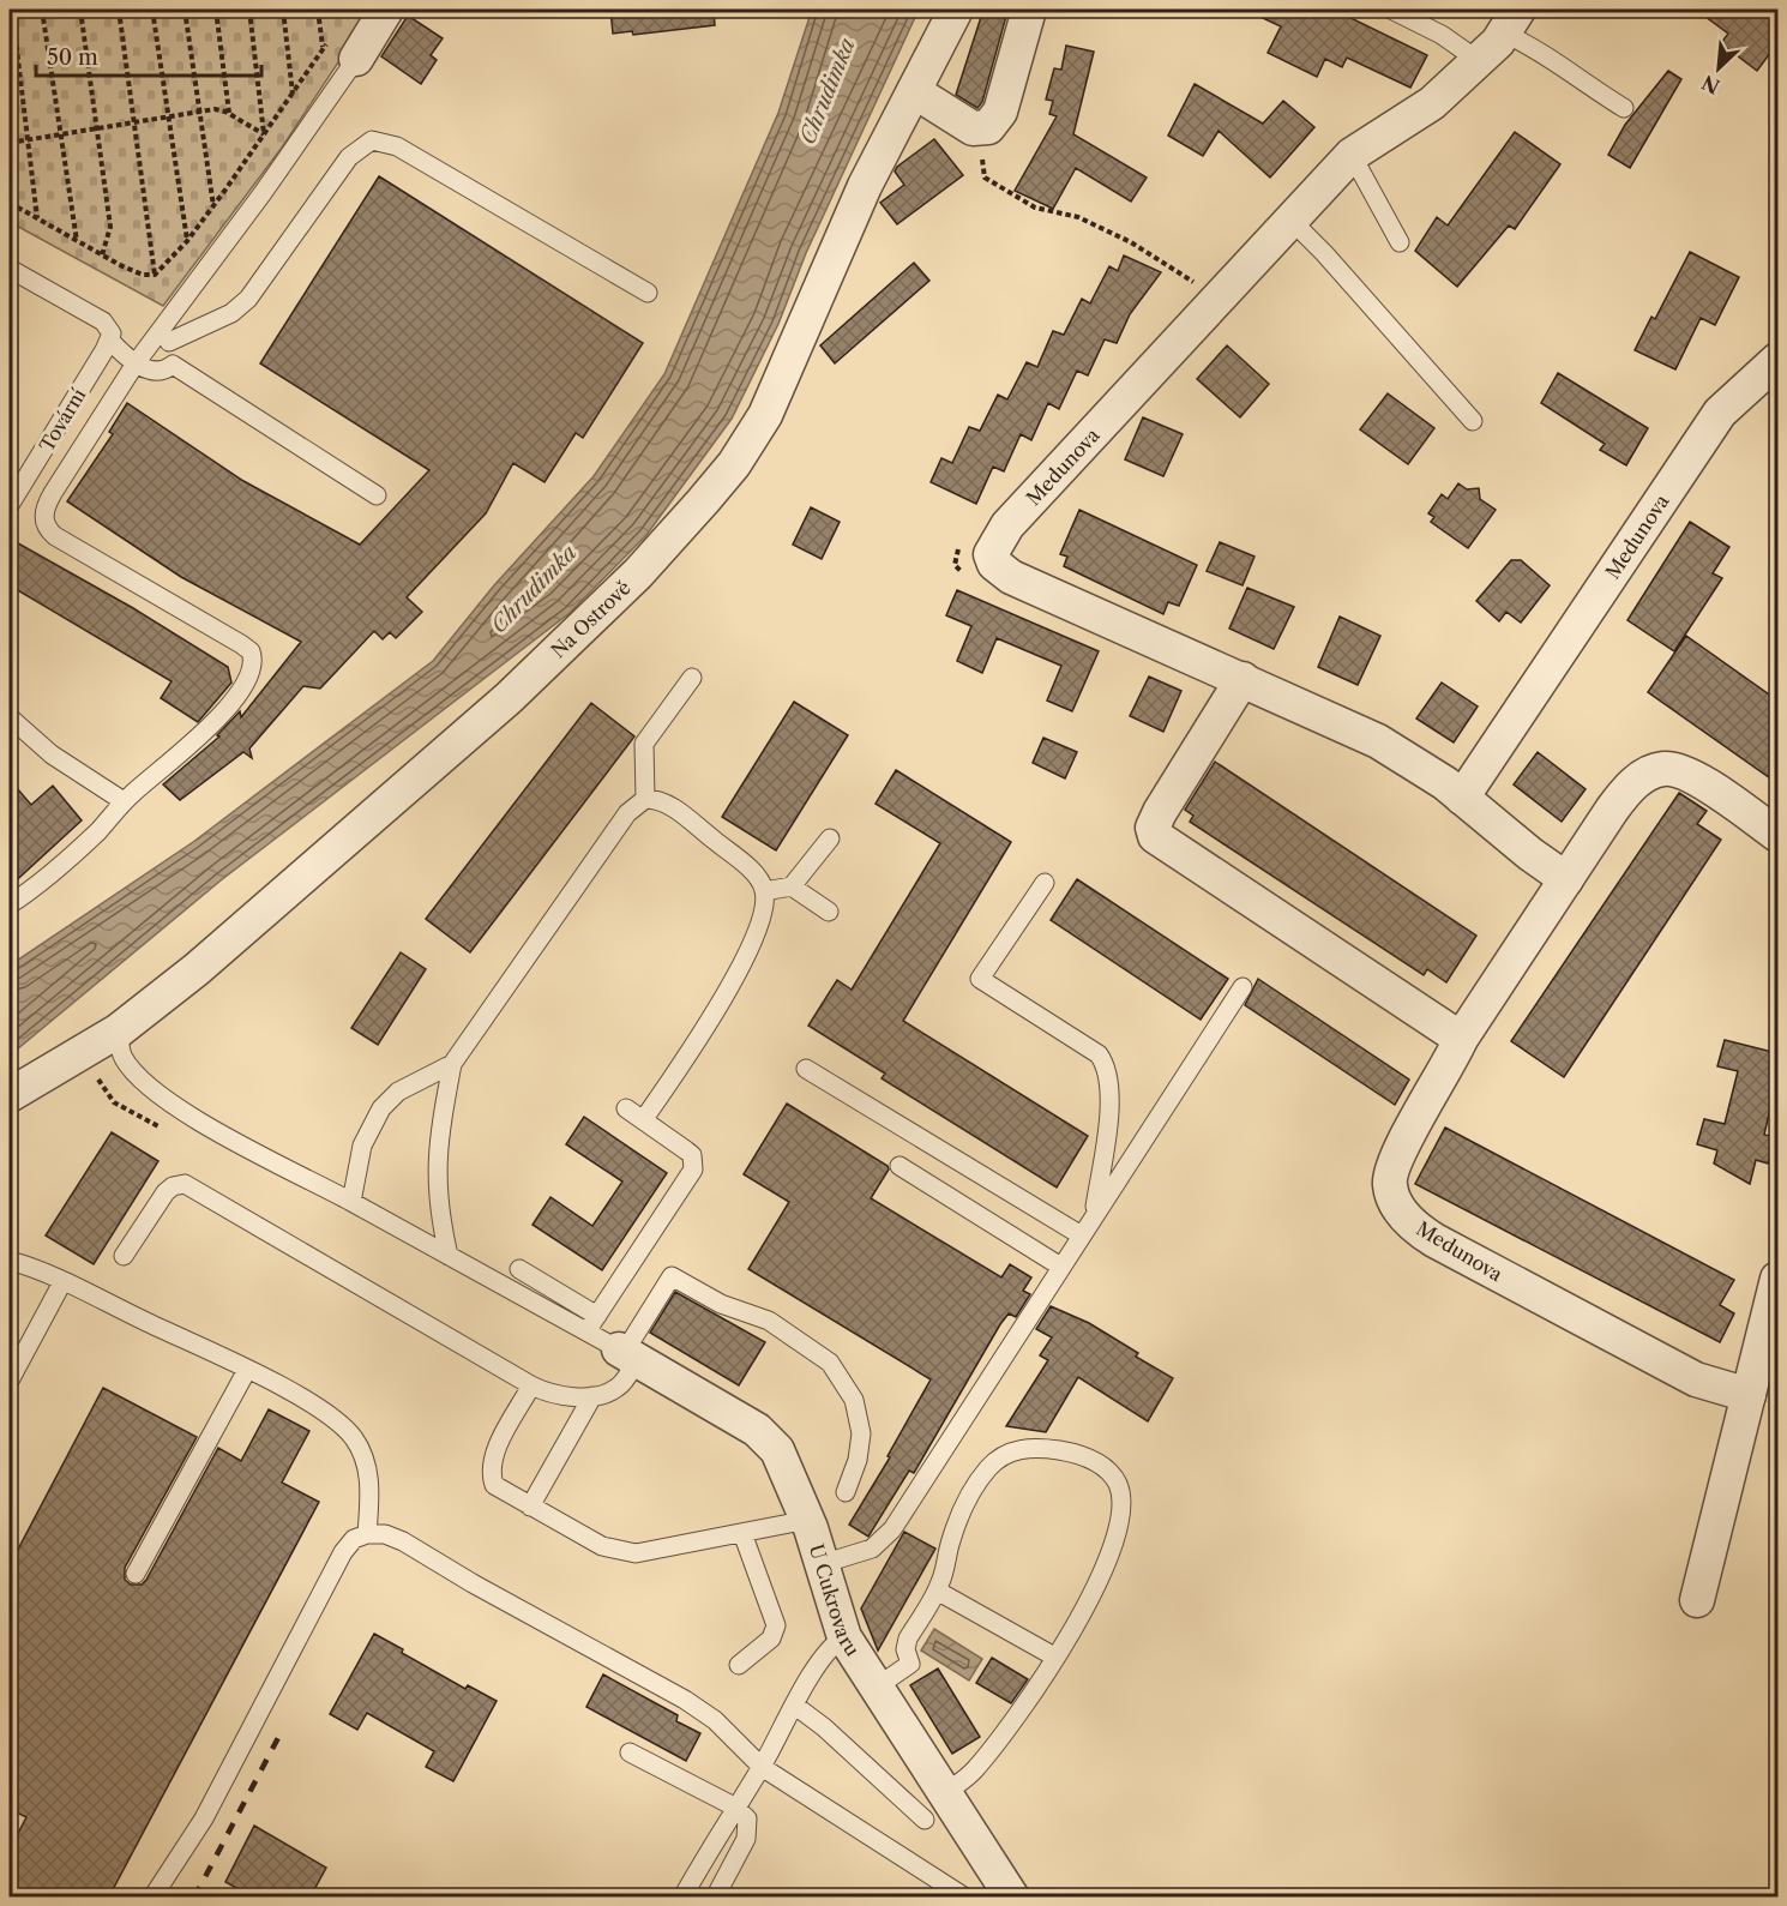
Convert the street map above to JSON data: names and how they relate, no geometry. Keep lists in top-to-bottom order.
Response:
{
  "streets": {
    "street": ["Medunova", "Na Ostrově", "U Cukrovaru"],
    "lane": ["Tovární"]
  },
  "water": ["Chrudimka"],
  "scale_bar": "50 m",
  "north": "bottom left"
}
